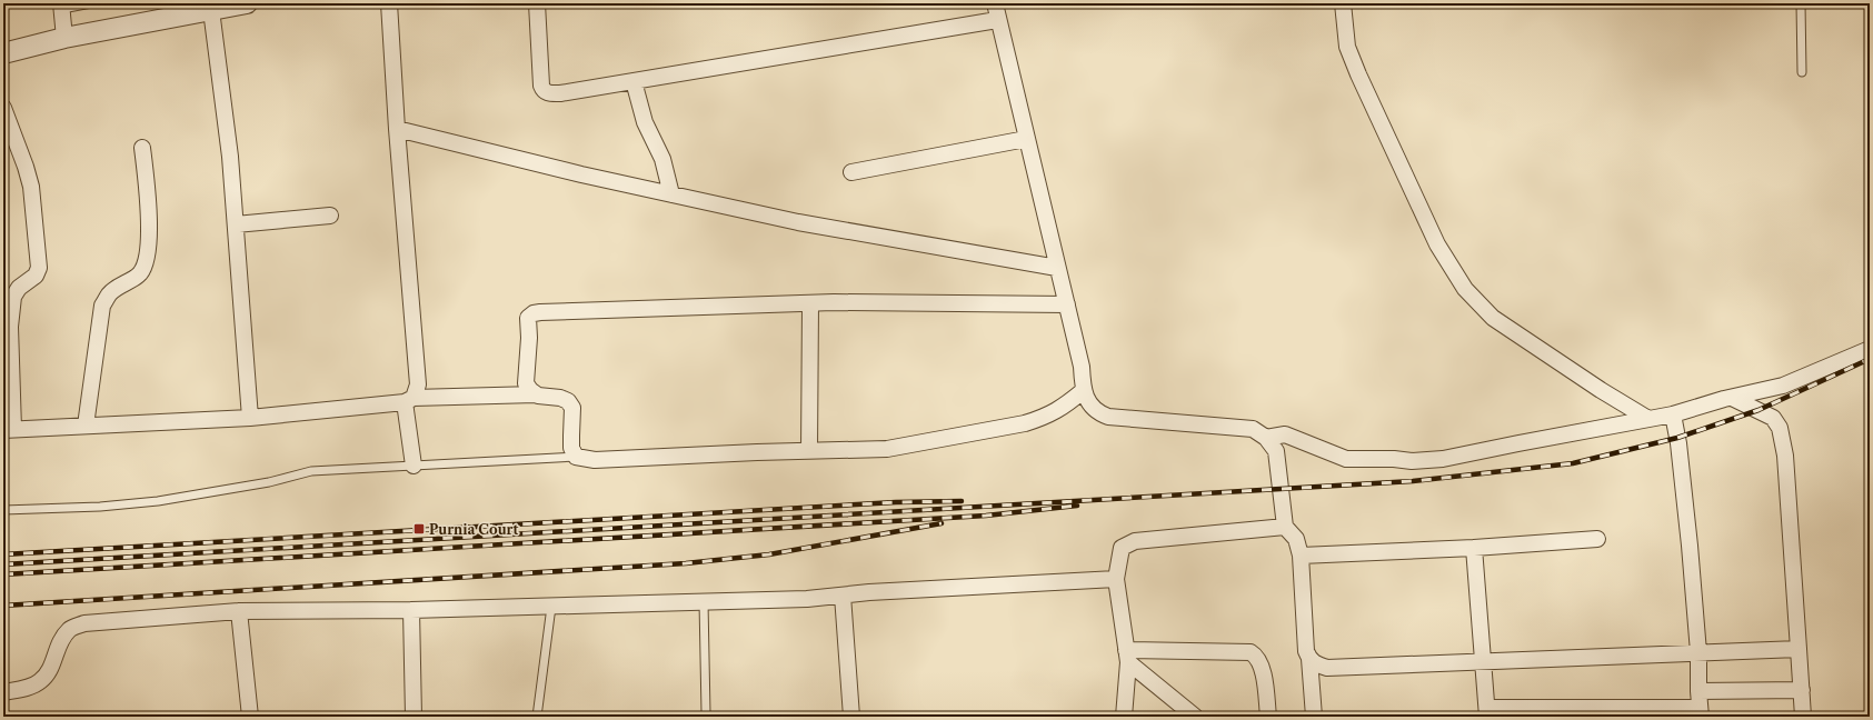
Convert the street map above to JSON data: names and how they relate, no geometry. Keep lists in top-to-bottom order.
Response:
{
  "places": {
    "transit": ["Purnia Court"]
  }
}
